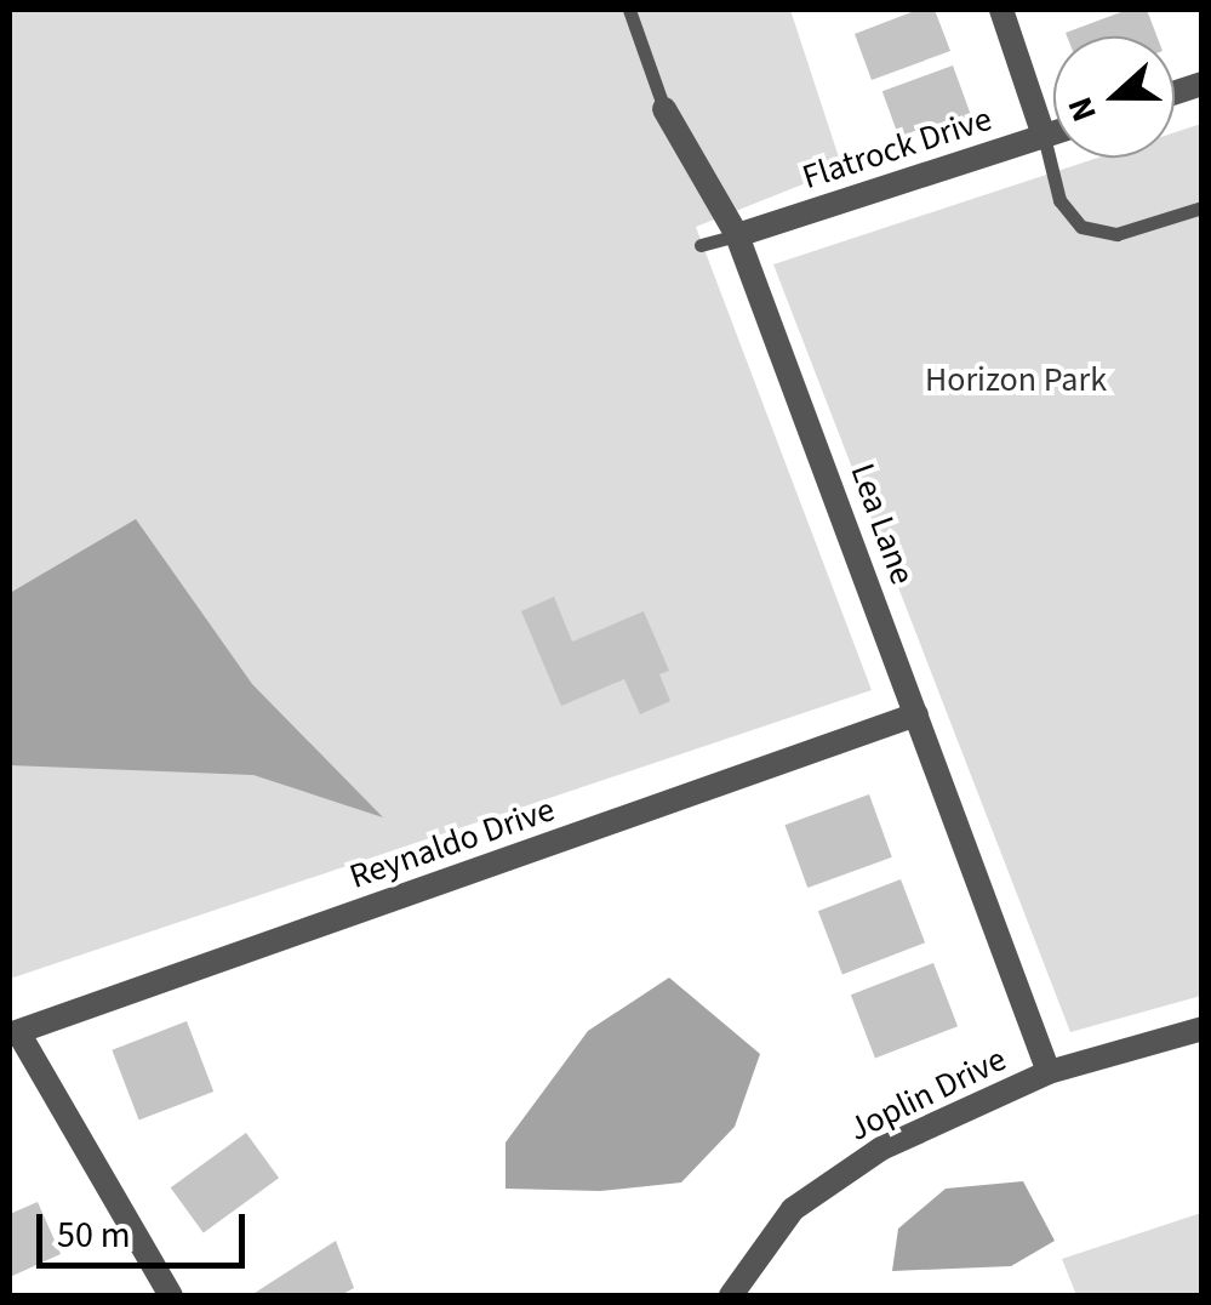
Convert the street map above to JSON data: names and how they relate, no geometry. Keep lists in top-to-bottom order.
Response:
{
  "streets": {
    "street": [
      "Flatrock Drive",
      "Lea Lane",
      "Reynaldo Drive",
      "Joplin Drive"
    ]
  },
  "crossings": [
    ["Flatrock Drive", "Lea Lane"],
    ["Lea Lane", "Reynaldo Drive"],
    ["Lea Lane", "Joplin Drive"]
  ],
  "parks": ["Horizon Park"],
  "scale_bar": "50 m",
  "north": "left"
}
